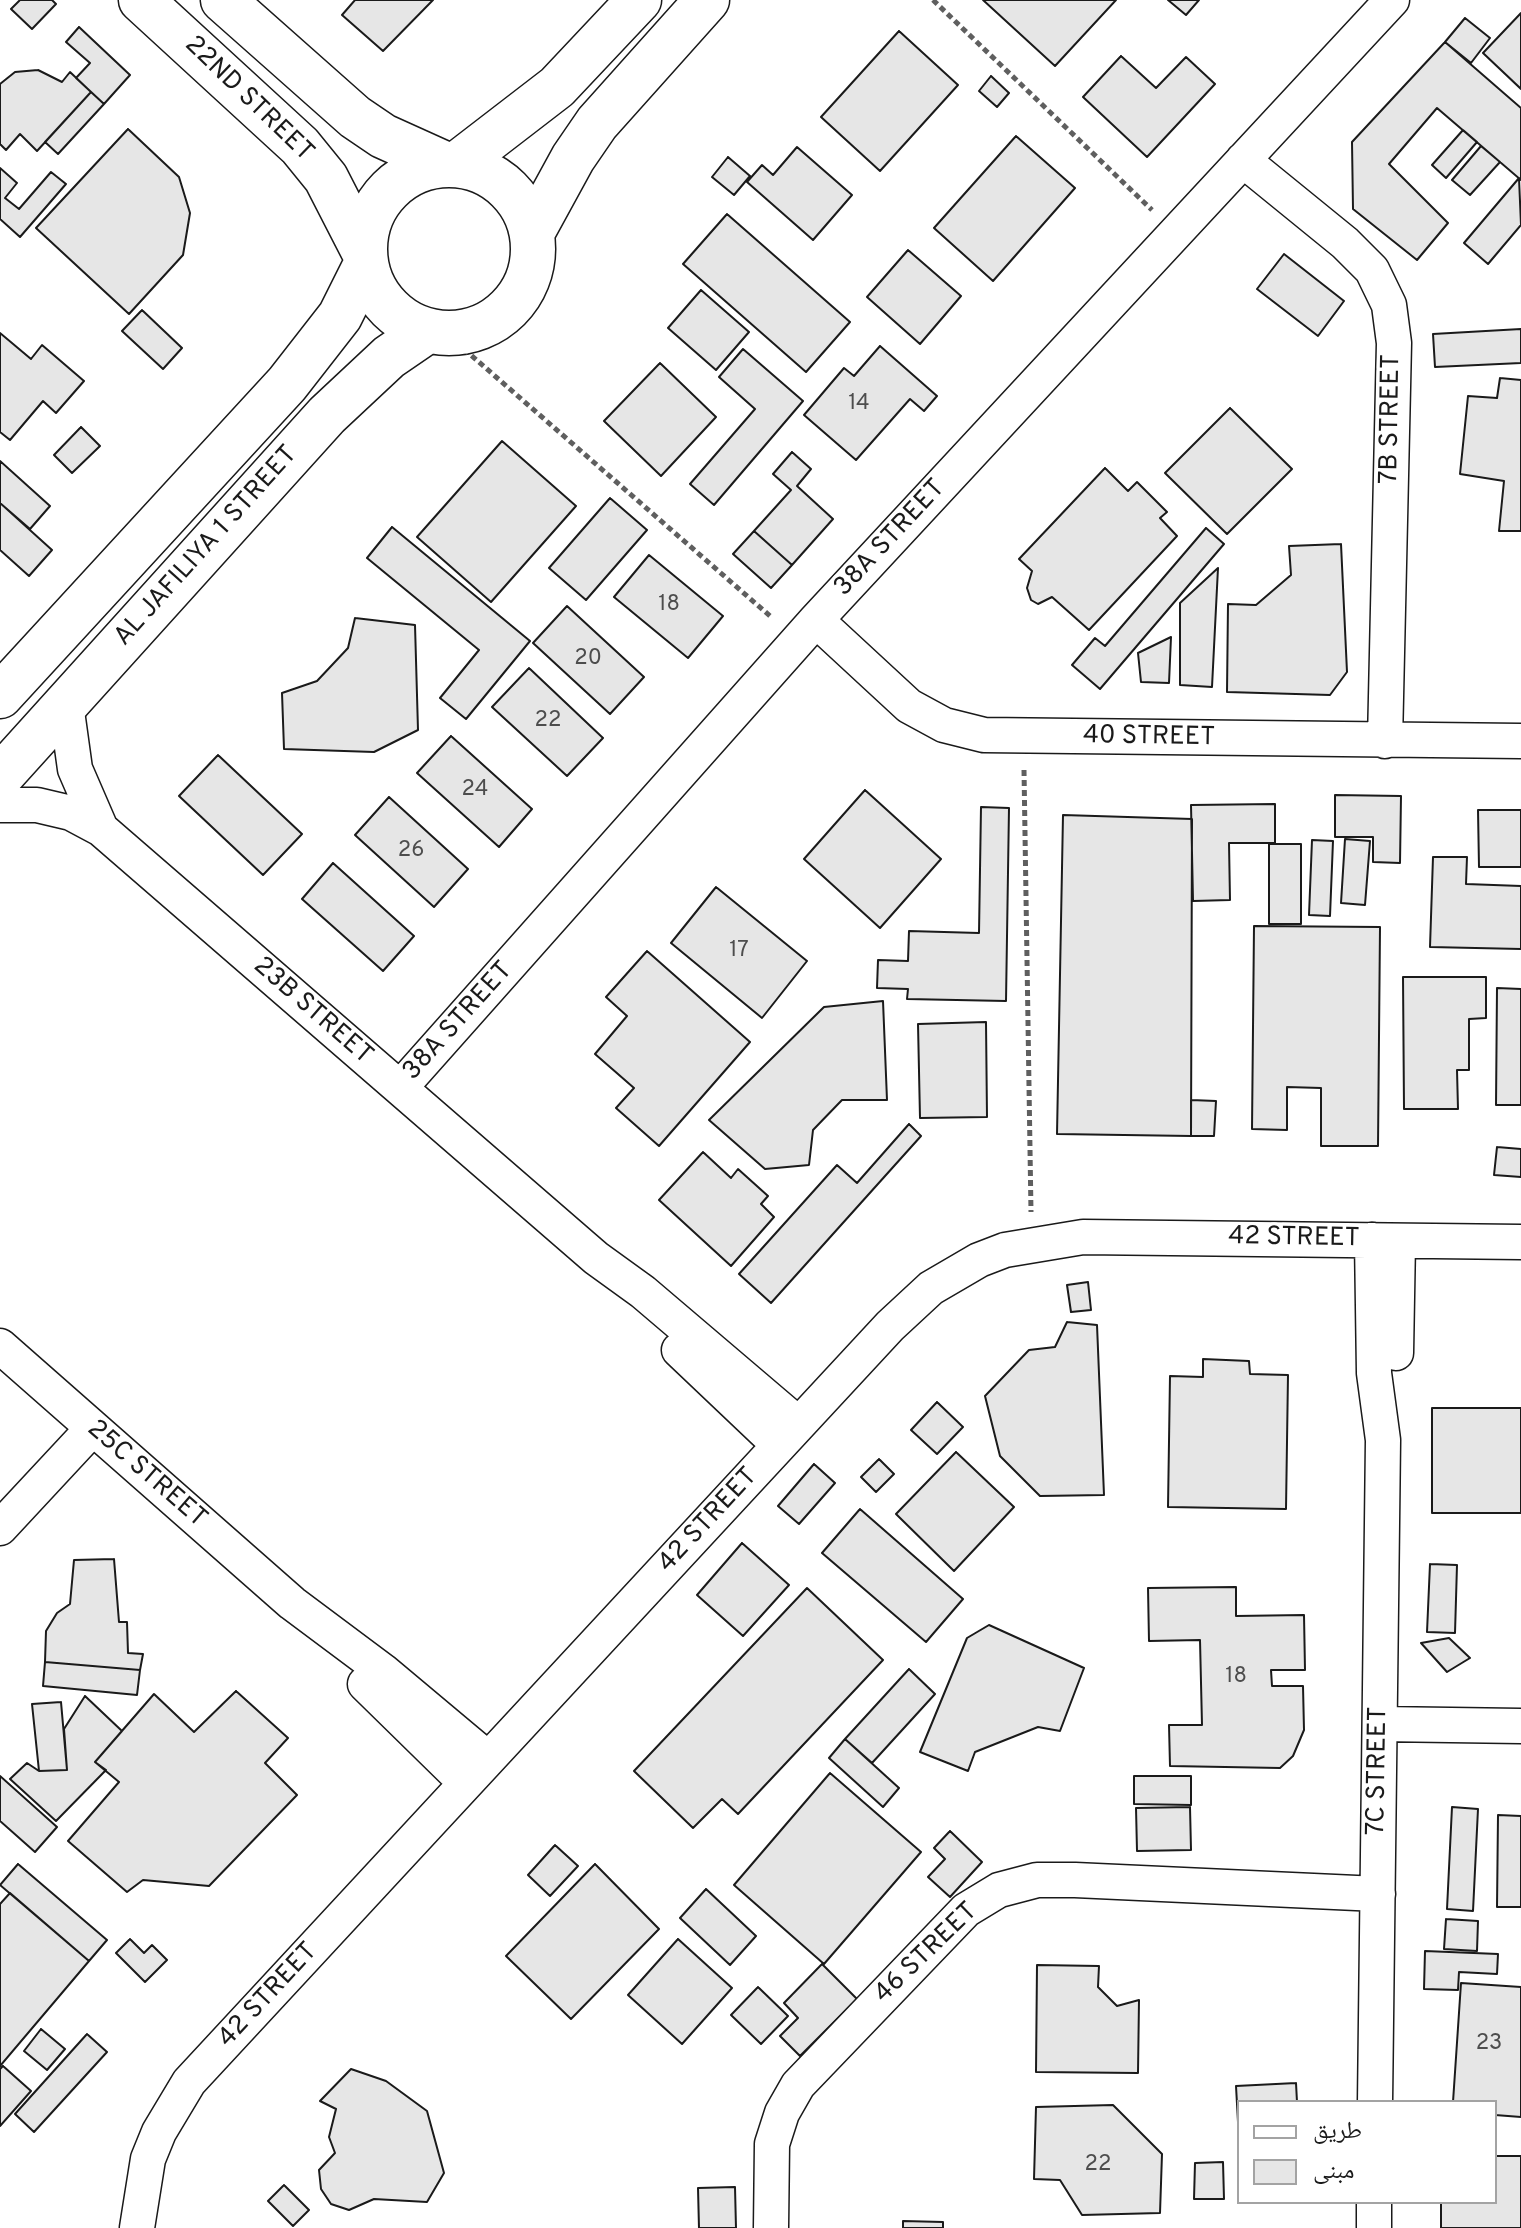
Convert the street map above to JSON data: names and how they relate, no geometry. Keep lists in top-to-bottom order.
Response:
{
  "streets": {
    "street": [
      "22ND STREET",
      "7B STREET",
      "38A STREET",
      "AL JAFILIYA 1 STREET",
      "40 STREET",
      "23B STREET",
      "42 STREET",
      "25C STREET",
      "7C STREET",
      "46 STREET"
    ]
  },
  "crossings": [
    ["22ND STREET", "AL JAFILIYA 1 STREET"],
    ["7B STREET", "38A STREET"],
    ["7B STREET", "40 STREET"],
    ["38A STREET", "40 STREET"],
    ["38A STREET", "23B STREET"],
    ["AL JAFILIYA 1 STREET", "23B STREET"],
    ["23B STREET", "42 STREET"],
    ["42 STREET", "25C STREET"],
    ["42 STREET", "7C STREET"],
    ["7C STREET", "46 STREET"]
  ],
  "house_numbers": [
    "14",
    "18",
    "20",
    "22",
    "24",
    "26",
    "17",
    "18",
    "23",
    "22"
  ],
  "legend": ["طريق", "مبنى"]
}
